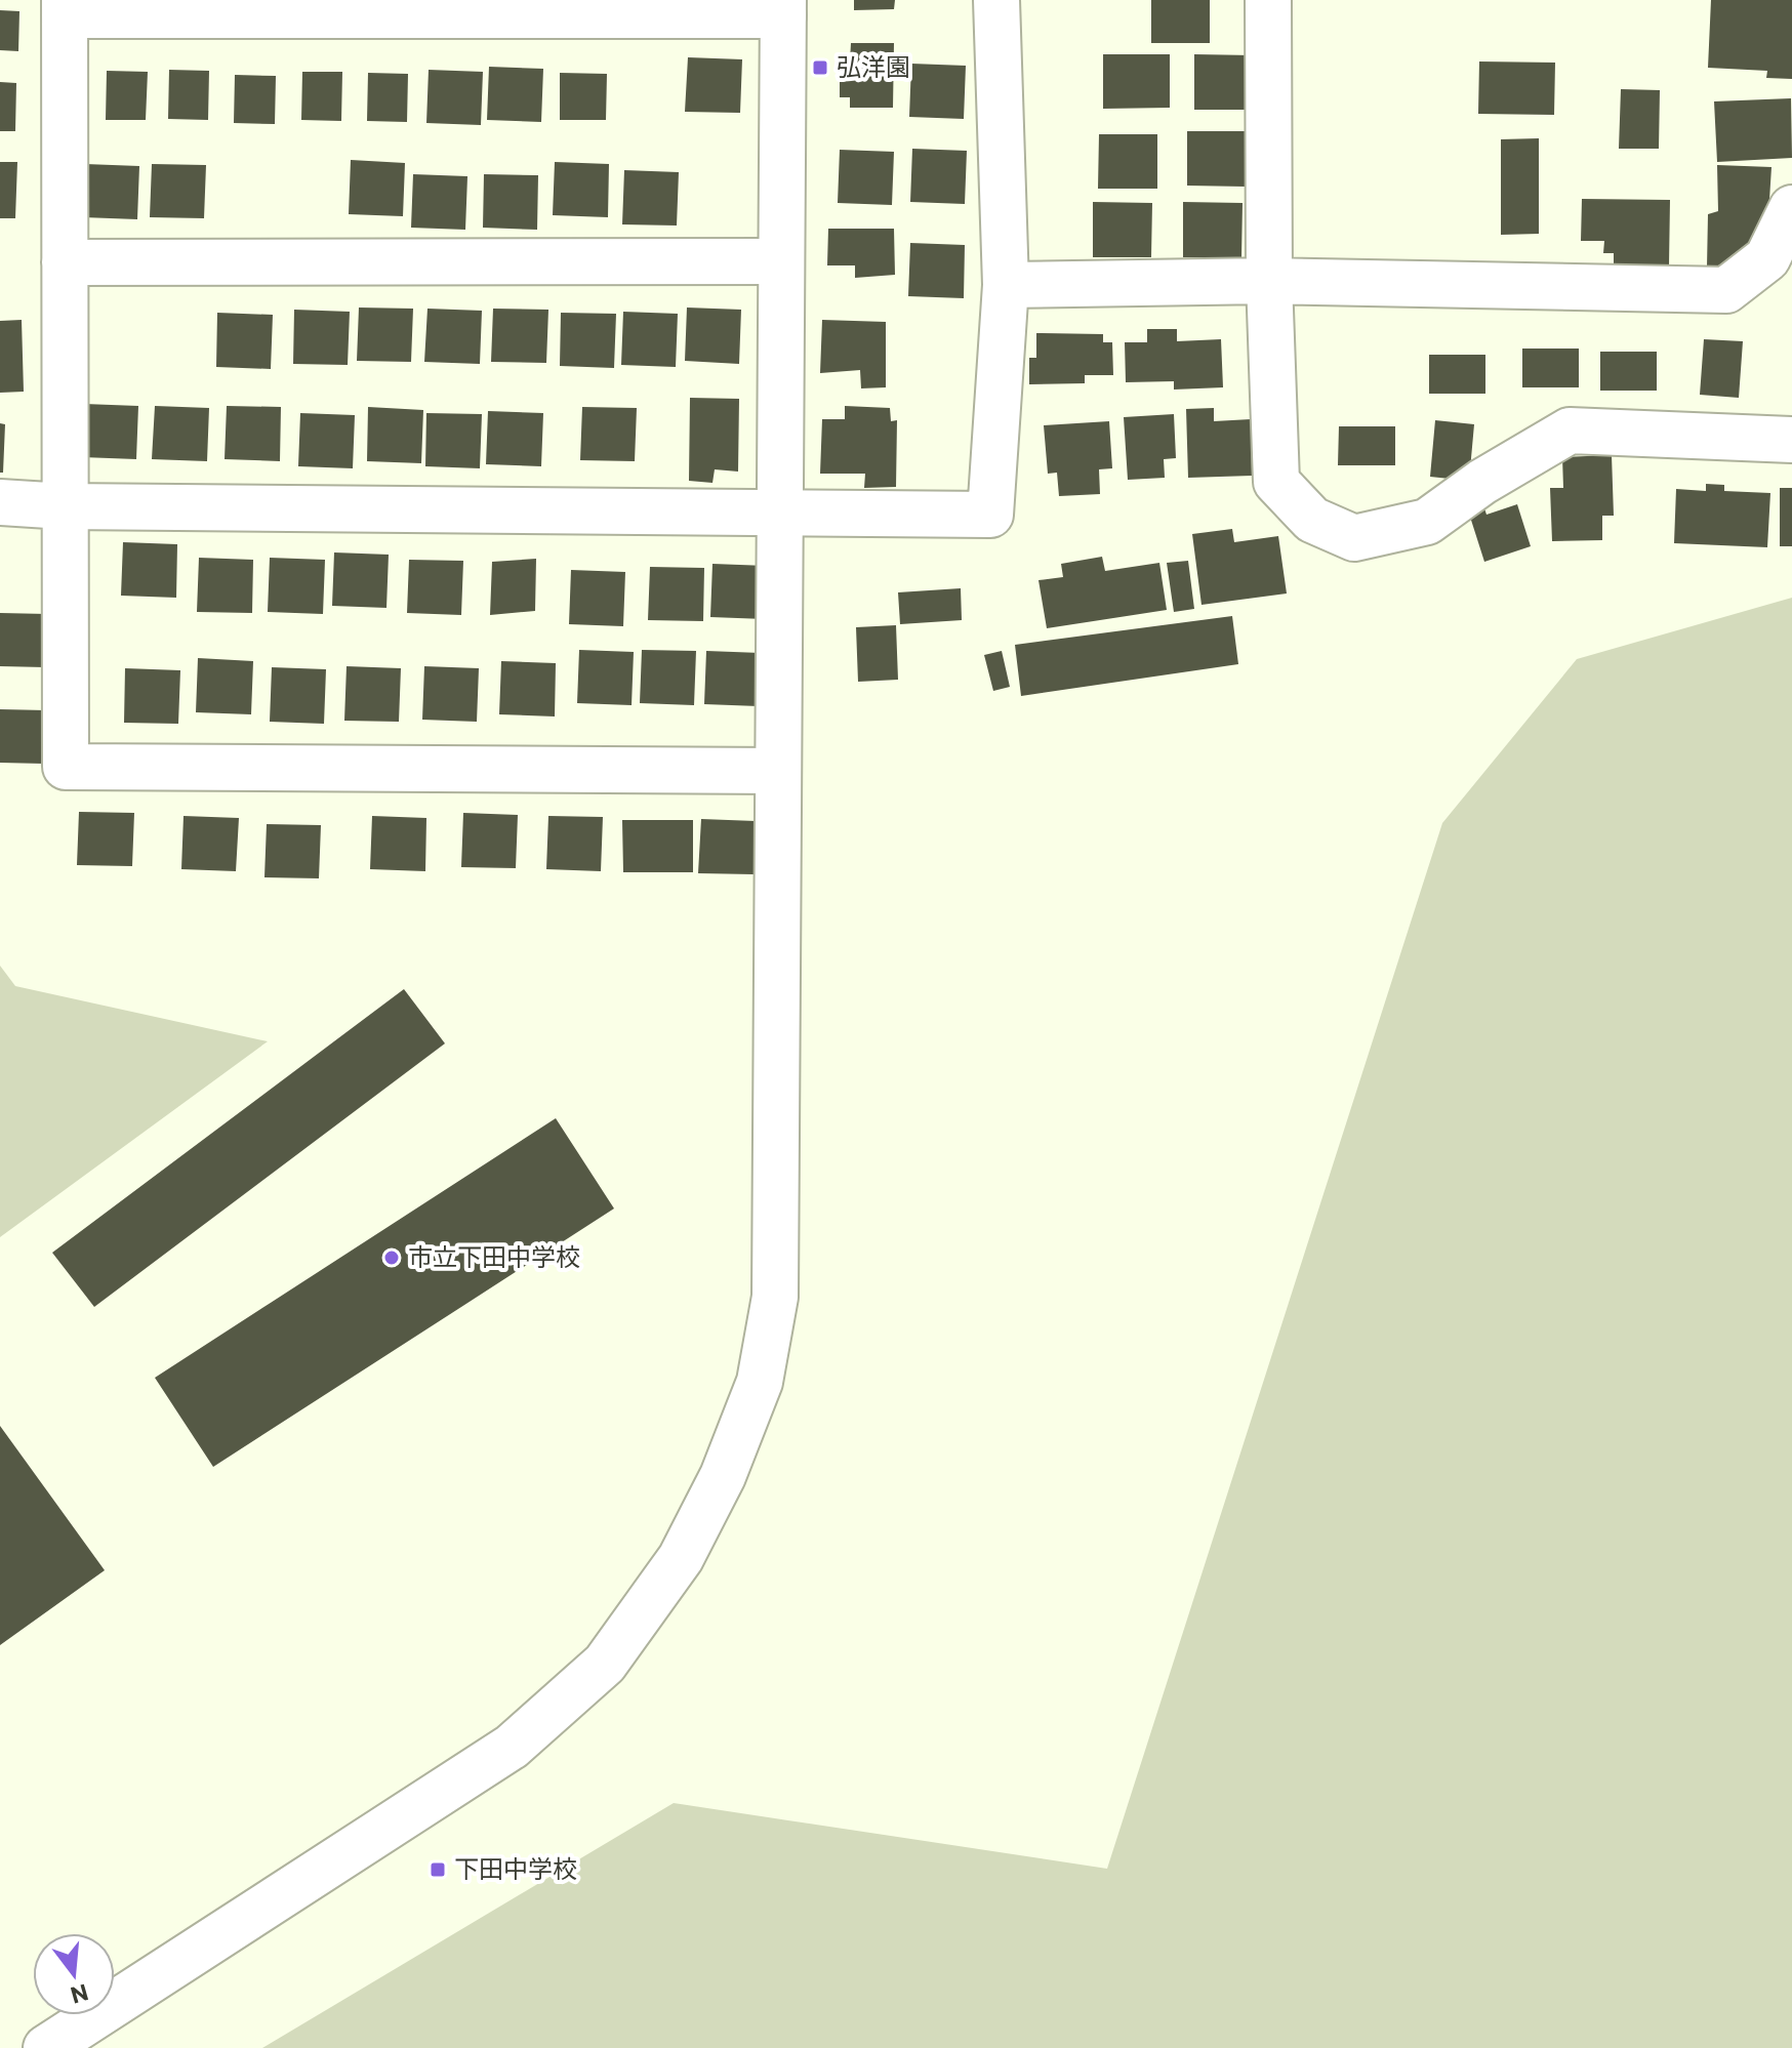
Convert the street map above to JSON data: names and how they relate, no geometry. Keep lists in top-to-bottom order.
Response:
{
  "places": {
    "transit": ["弘洋園", "下田中学校"],
    "other": ["市立下田中学校"]
  },
  "north": "bottom"
}
